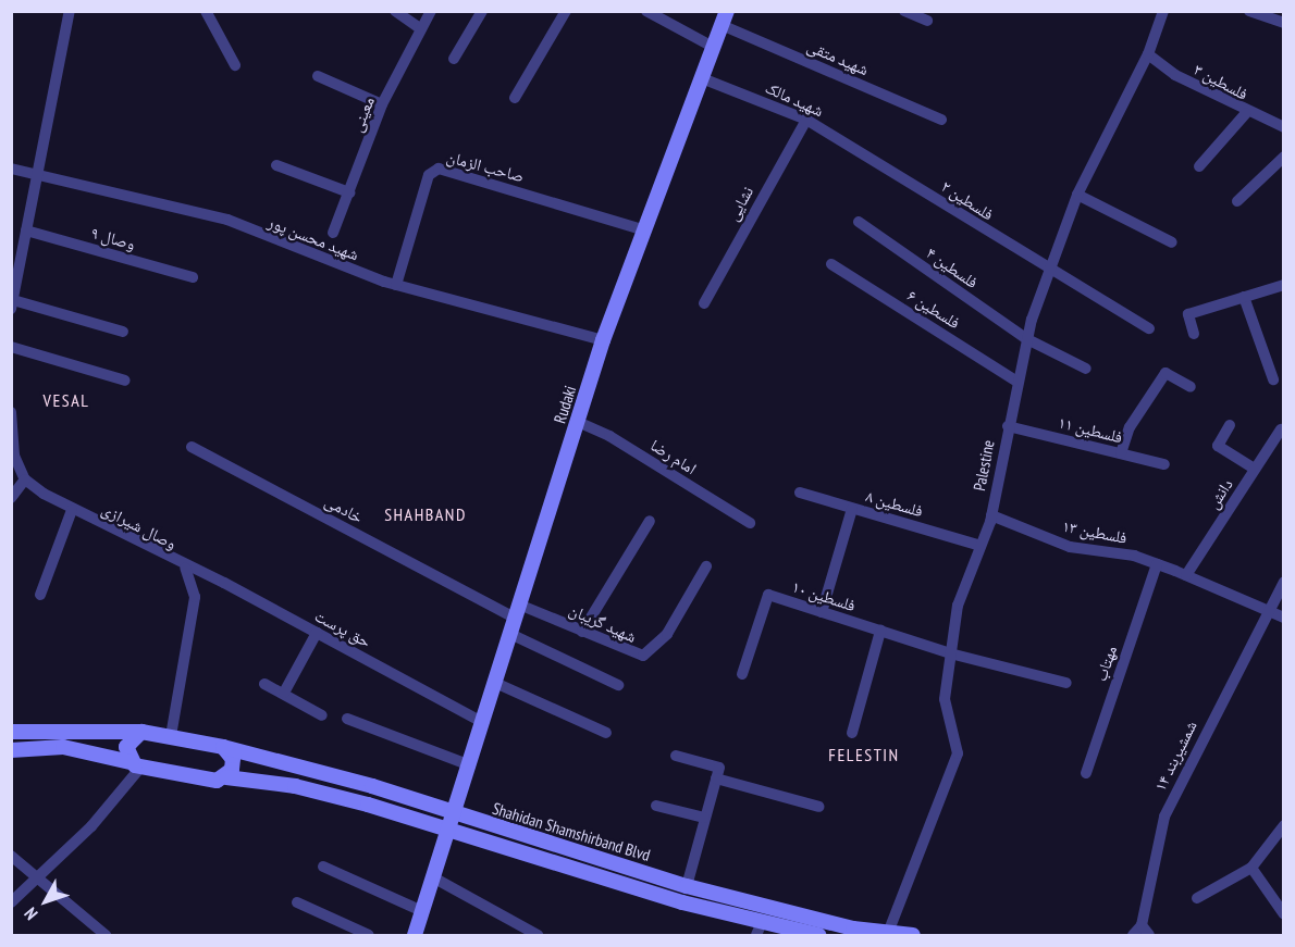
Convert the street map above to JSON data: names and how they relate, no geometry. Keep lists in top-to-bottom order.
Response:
{
  "streets": {
    "main road": ["Rudaki", "Shahidan Shamshirband Blvd"],
    "street": [
      "شهید متقی",
      "فلسطین ۳",
      "شهید مالک",
      "معینی",
      "صاحب الزمان",
      "فلسطین ۲",
      "نشایی",
      "وصال ۹",
      "شهید محسن پور",
      "فلسطین ۴",
      "فلسطین ۶",
      "فلسطین ۱۱",
      "امام رضا",
      "Palestine",
      "دانش",
      "فلسطین ۸",
      "خادمی",
      "وصال شیرازی",
      "فلسطین ۱۳",
      "فلسطین ۱۰",
      "شهید گریبان",
      "حق پرست",
      "مهتاب",
      "شمشیربند ۱۴"
    ]
  },
  "crossings": [
    ["شهید متقی", "Rudaki"],
    ["فلسطین ۳", "Palestine"],
    ["شهید مالک", "فلسطین ۲"],
    ["شهید مالک", "نشایی"],
    ["شهید مالک", "Rudaki"],
    ["صاحب الزمان", "شهید محسن پور"],
    ["صاحب الزمان", "Rudaki"],
    ["فلسطین ۲", "Palestine"],
    ["شهید محسن پور", "Rudaki"],
    ["فلسطین ۴", "Palestine"],
    ["فلسطین ۶", "Palestine"],
    ["Rudaki", "امام رضا"],
    ["Rudaki", "خادمی"],
    ["Rudaki", "شهید گریبان"],
    ["Rudaki", "حق پرست"],
    ["Rudaki", "Shahidan Shamshirband Blvd"],
    ["فلسطین ۱۱", "Palestine"],
    ["Palestine", "فلسطین ۸"],
    ["Palestine", "فلسطین ۱۳"],
    ["Palestine", "فلسطین ۱۰"],
    ["Palestine", "Shahidan Shamshirband Blvd"],
    ["دانش", "فلسطین ۱۳"],
    ["خادمی", "شهید گریبان"],
    ["وصال شیرازی", "حق پرست"],
    ["وصال شیرازی", "Shahidan Shamshirband Blvd"],
    ["فلسطین ۱۳", "مهتاب"],
    ["فلسطین ۱۳", "شمشیربند ۱۴"]
  ],
  "districts": ["VESAL", "SHAHBAND", "FELESTIN"],
  "north": "bottom left"
}
